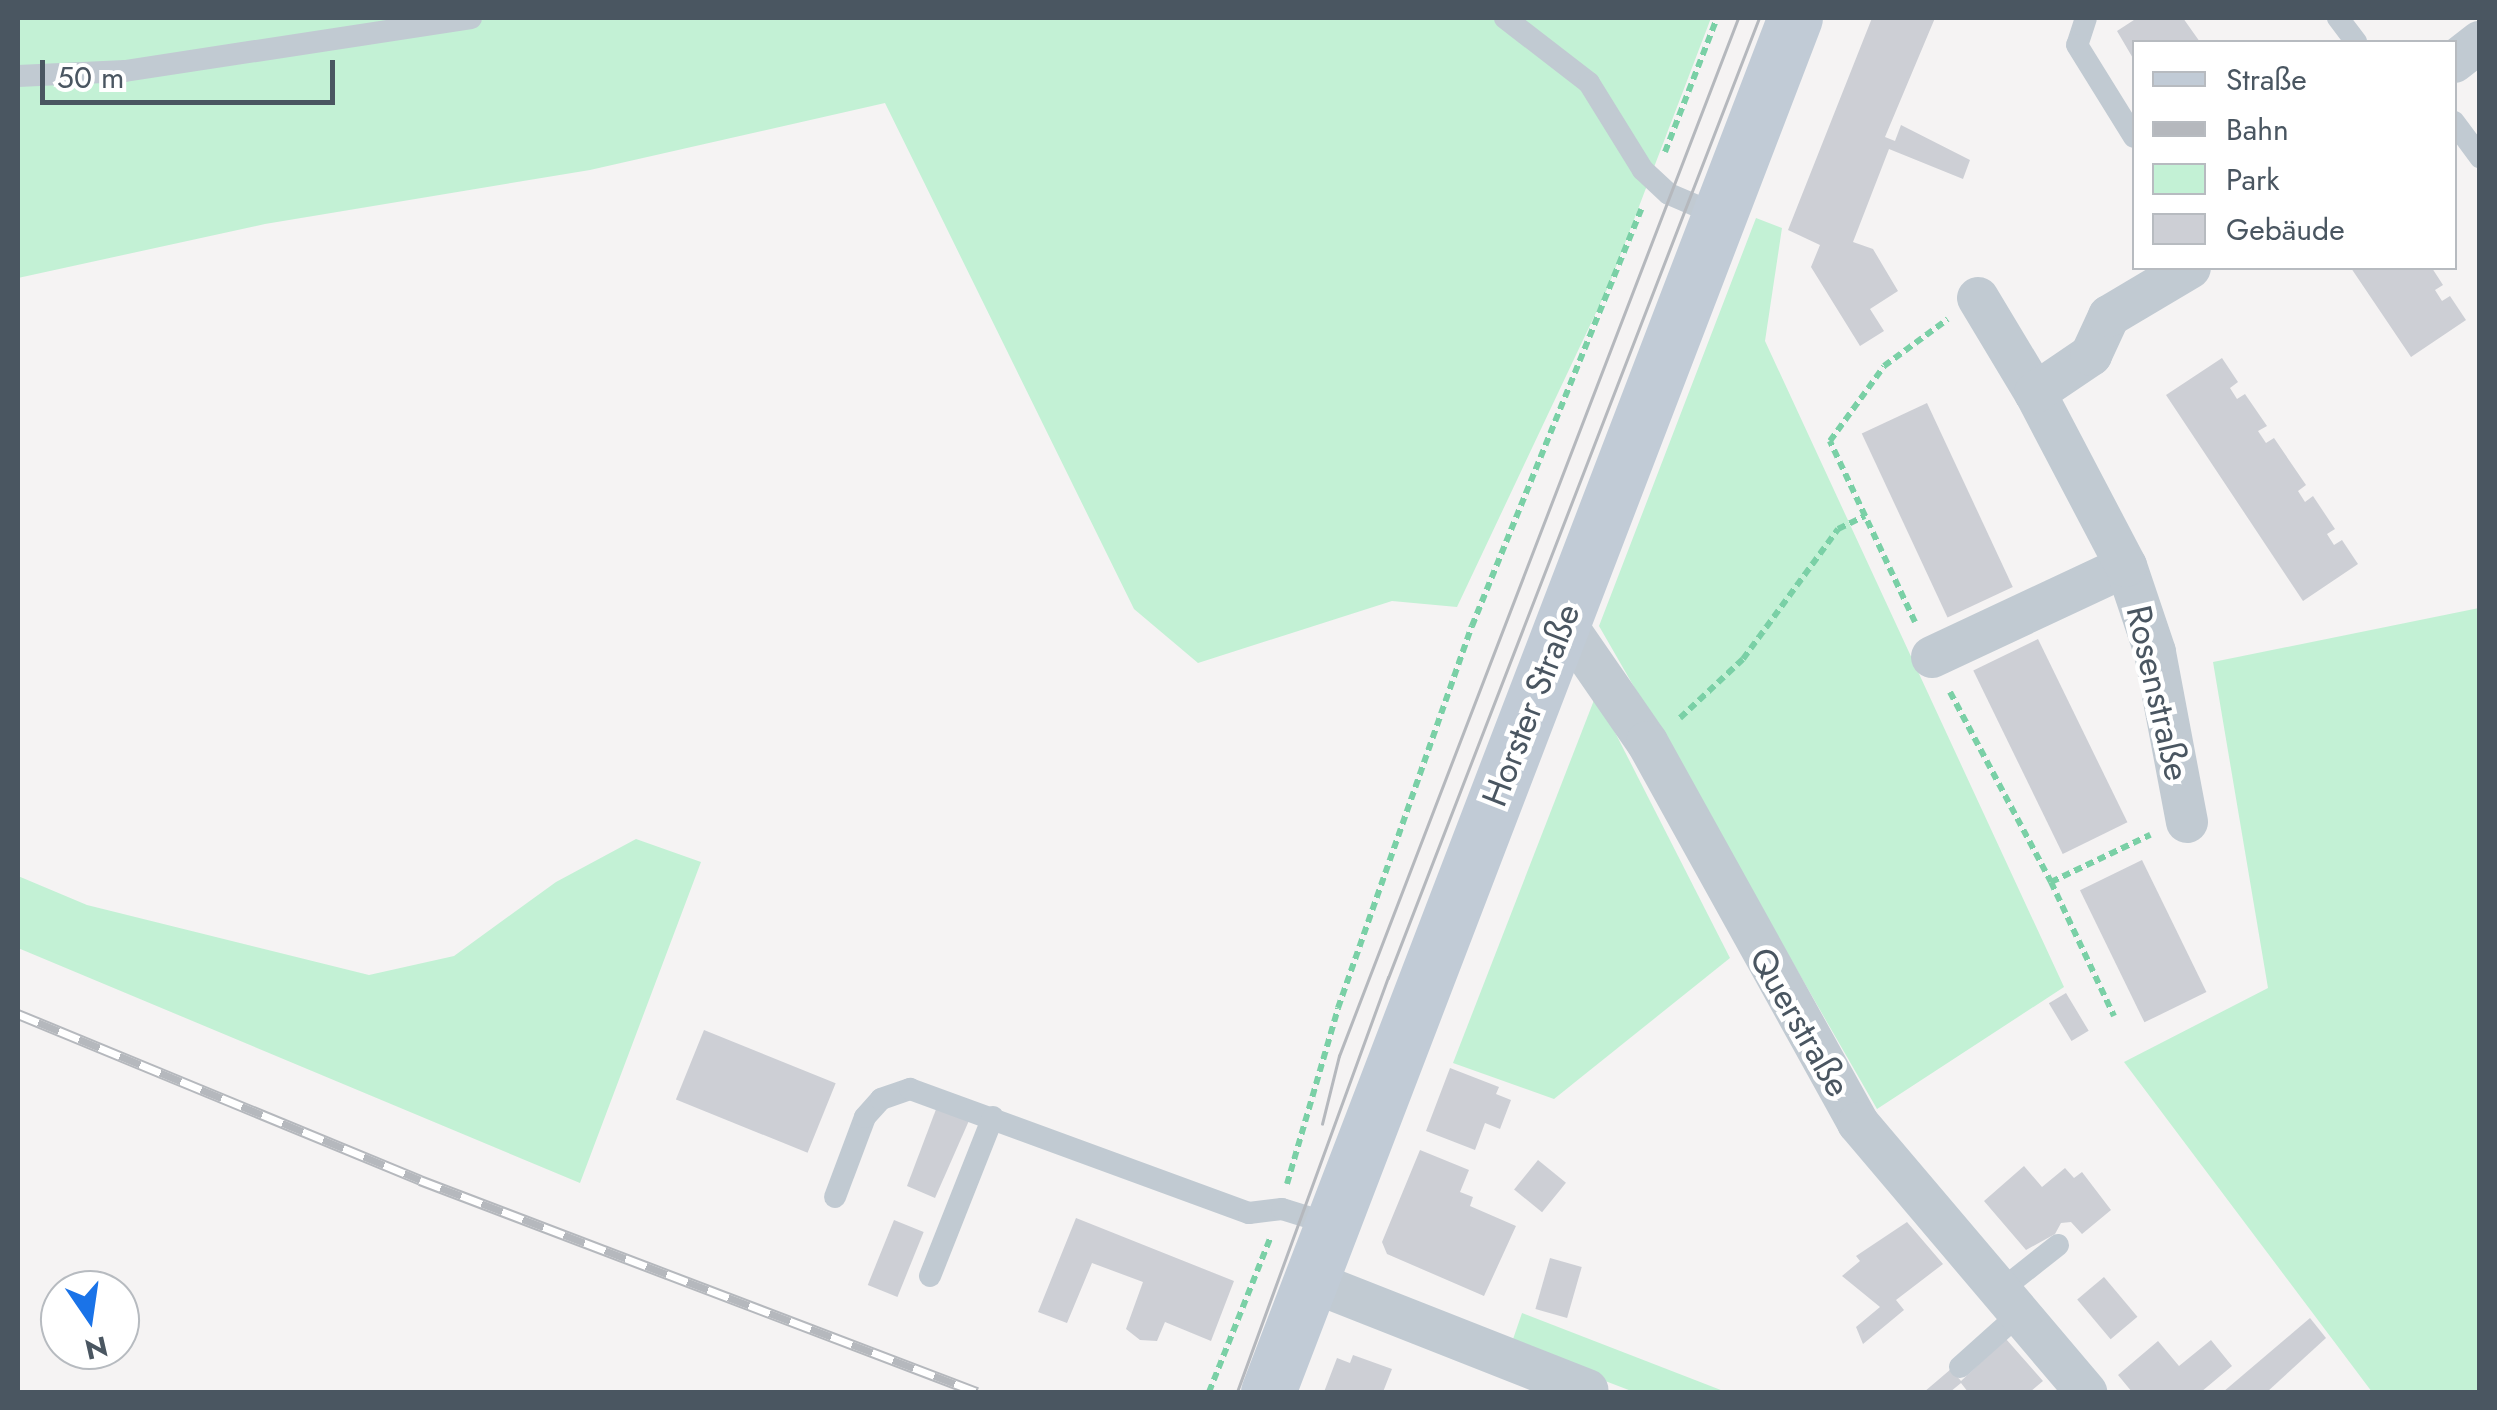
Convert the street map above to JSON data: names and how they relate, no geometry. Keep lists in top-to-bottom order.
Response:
{
  "streets": {
    "main road": ["Horster Straße"],
    "street": ["Rosenstraße", "Querstraße"]
  },
  "crossings": [
    ["Horster Straße", "Querstraße"]
  ],
  "legend": [
    "Straße",
    "Bahn",
    "Park",
    "Gebäude"
  ],
  "scale_bar": "50 m",
  "north": "bottom"
}
